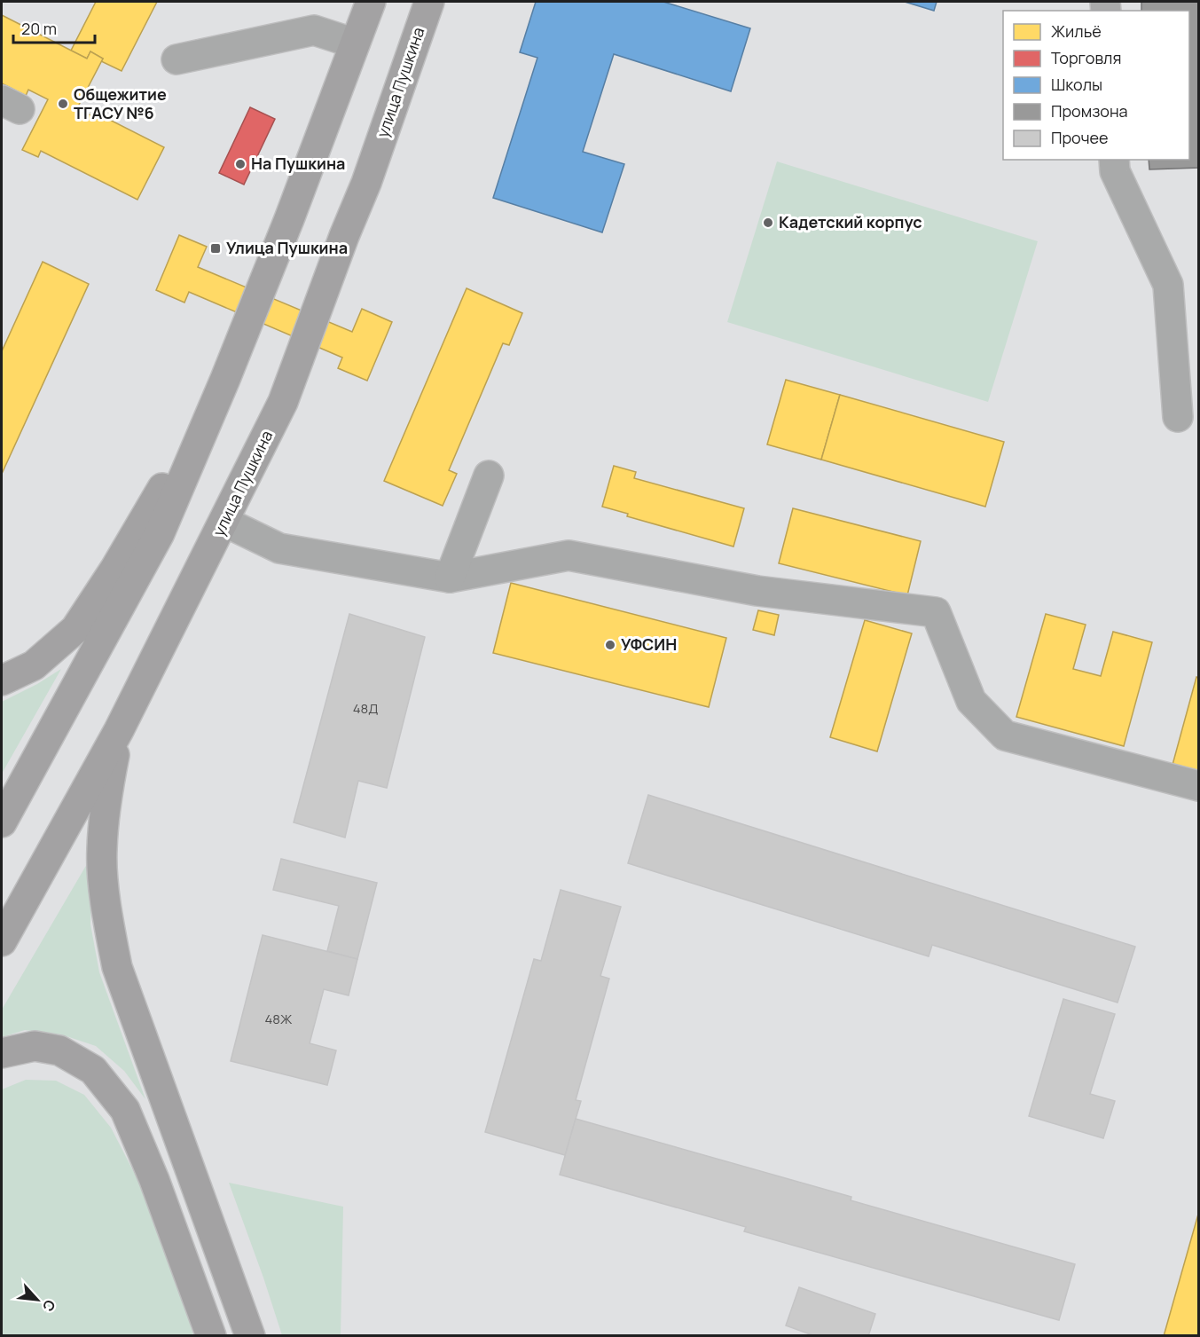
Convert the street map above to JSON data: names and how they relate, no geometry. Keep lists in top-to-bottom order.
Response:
{
  "streets": {
    "main road": ["улица Пушкина"]
  },
  "places": {
    "other": [
      "Общежитие ТГАСУ №6",
      "На Пушкина",
      "Кадетский корпус",
      "УФСИН"
    ],
    "transit": ["Улица Пушкина"]
  },
  "house_numbers": ["48Д", "48Ж"],
  "legend": [
    "Жильё",
    "Торговля",
    "Школы",
    "Промзона",
    "Прочее"
  ],
  "scale_bar": "20 m",
  "north": "bottom right"
}
